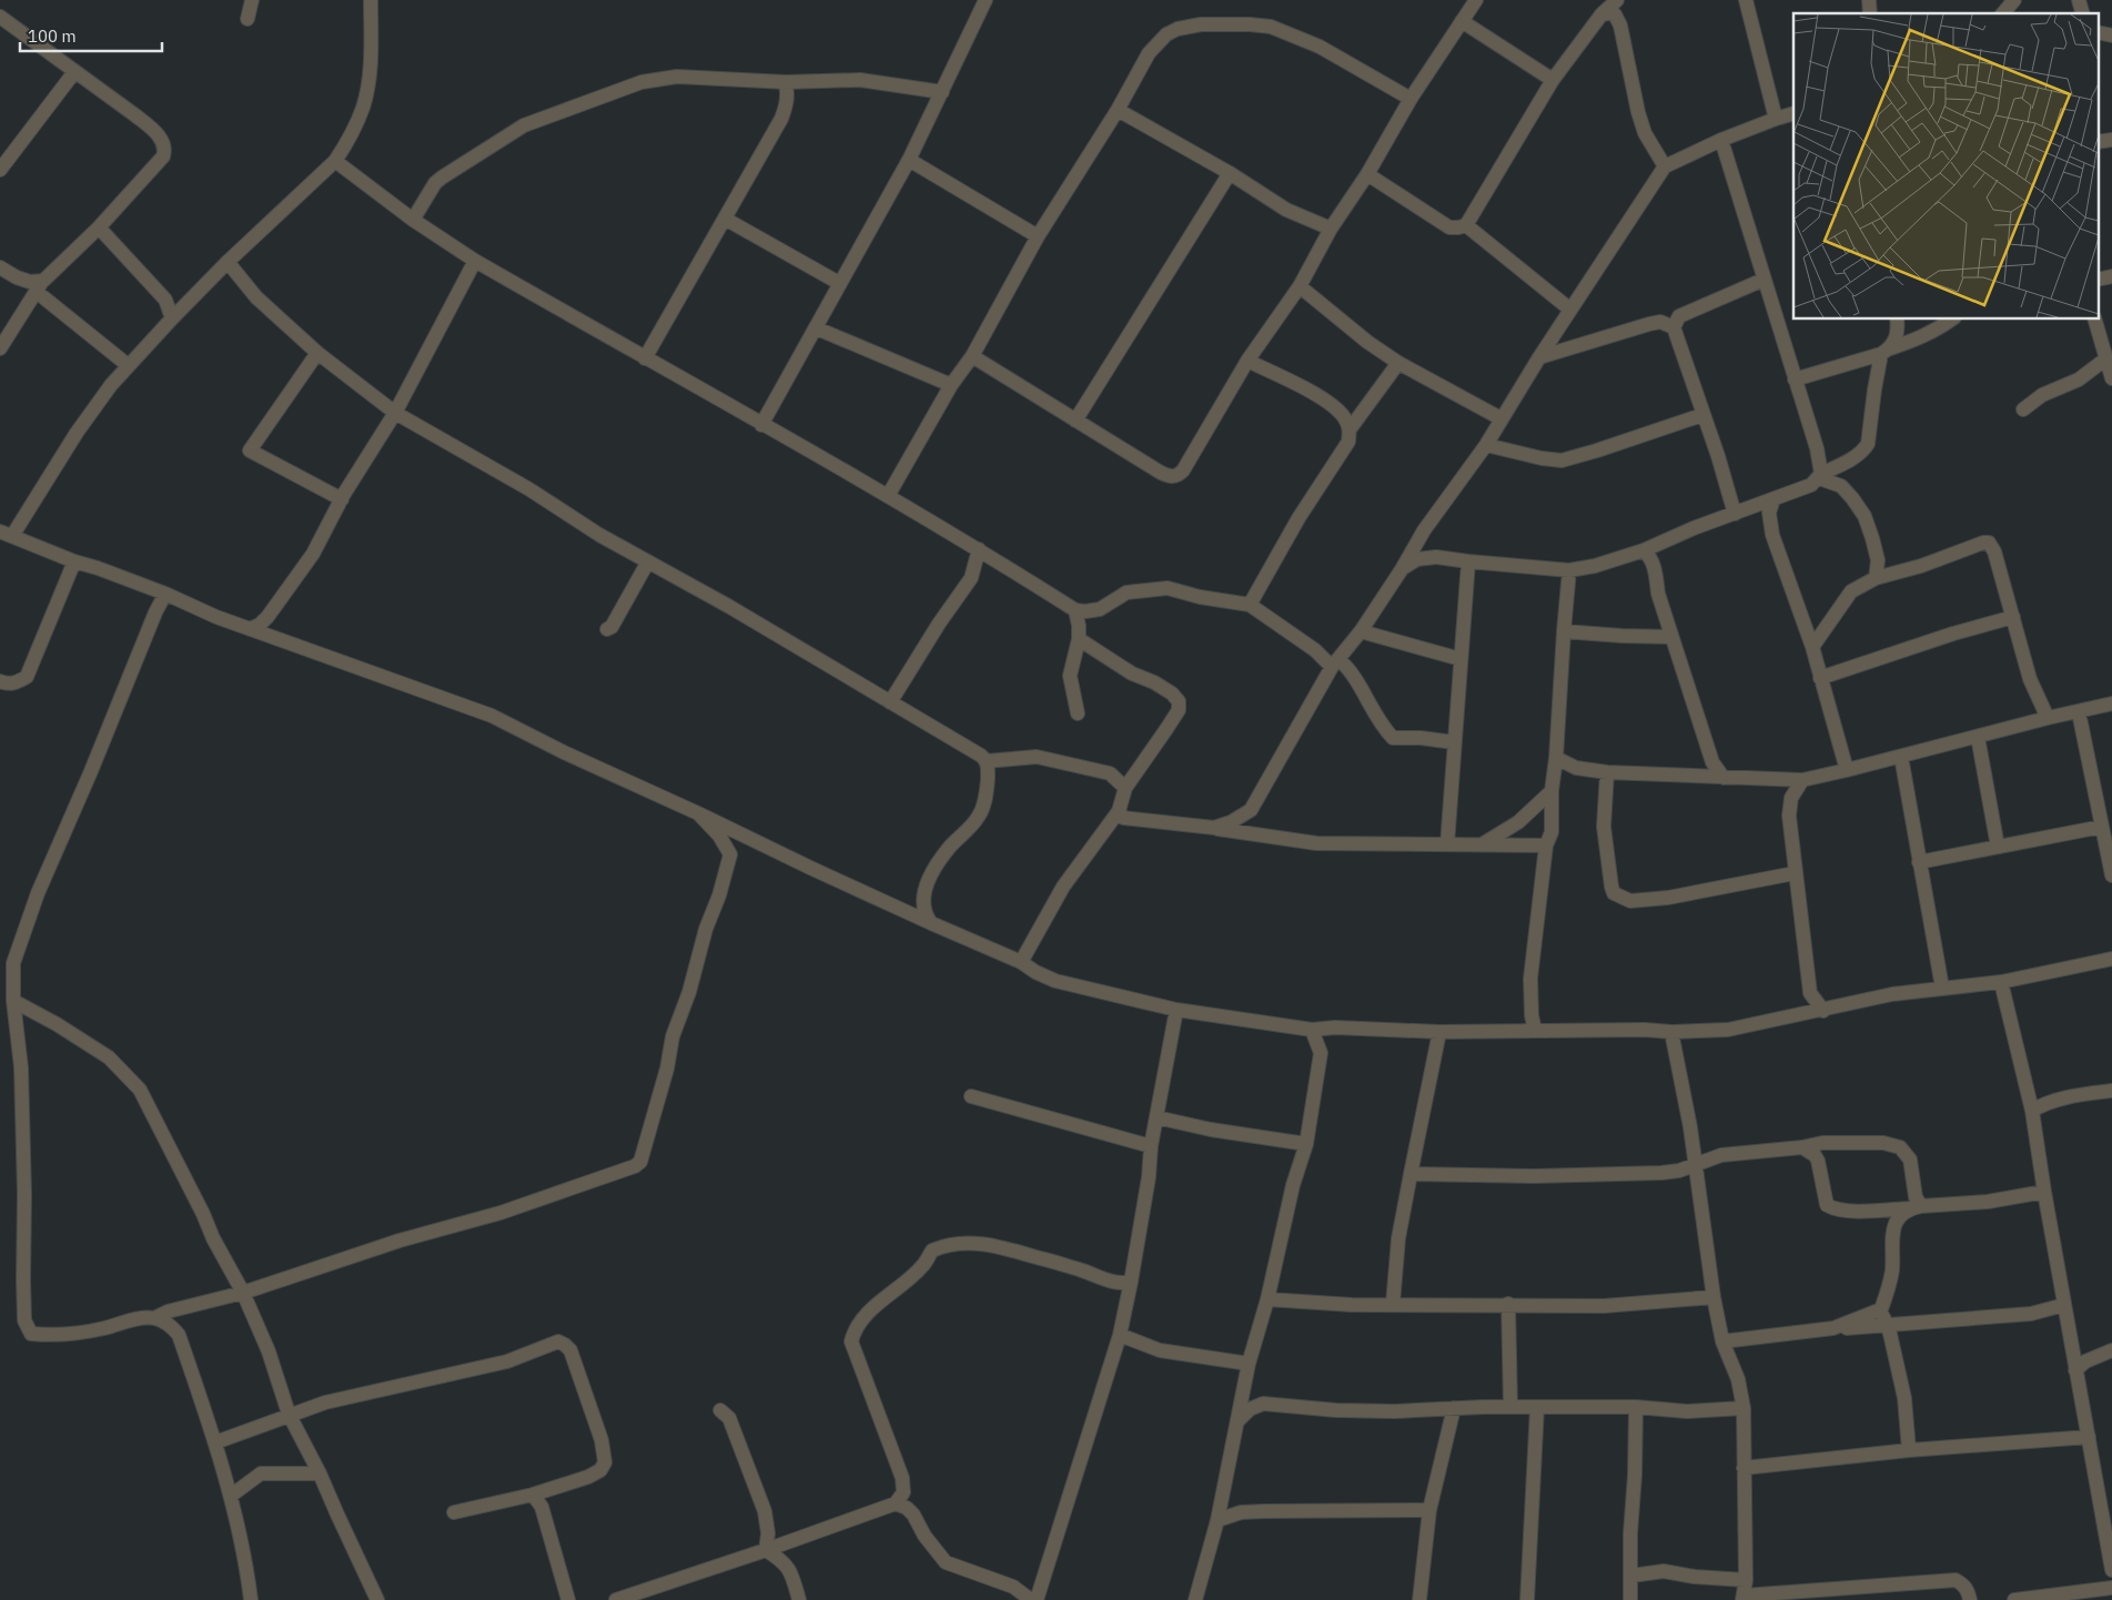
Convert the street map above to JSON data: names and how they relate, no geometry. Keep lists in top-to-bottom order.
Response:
{
  "scale_bar": "100 m"
}
